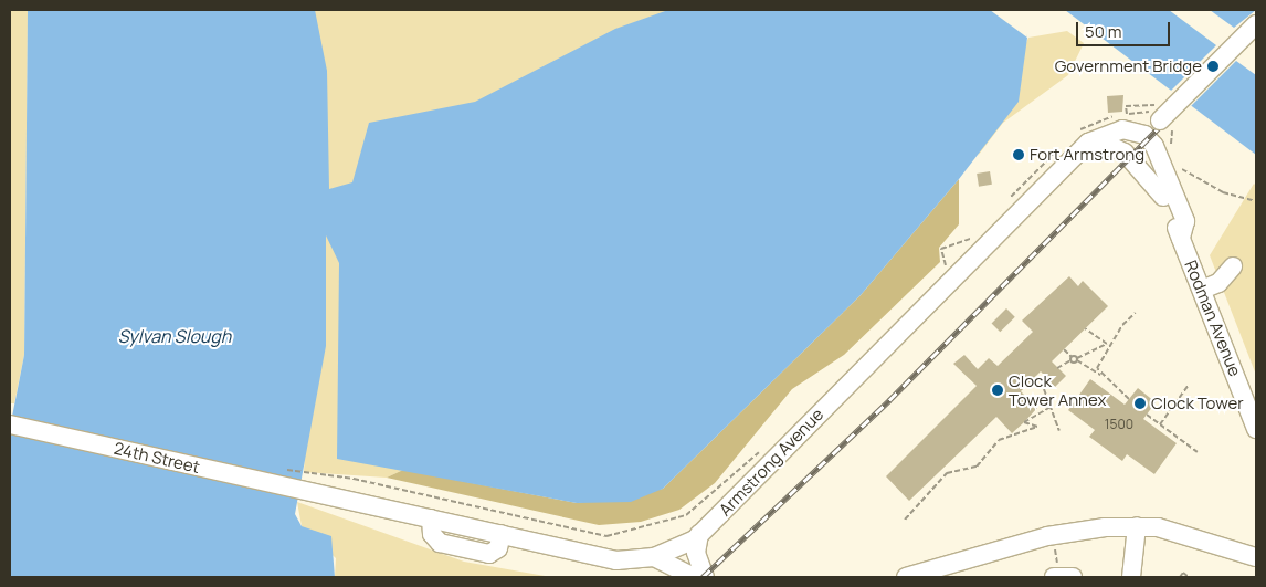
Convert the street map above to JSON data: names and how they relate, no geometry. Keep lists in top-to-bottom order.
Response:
{
  "streets": {
    "street": ["Rodman Avenue", "24th Street", "Armstrong Avenue"]
  },
  "crossings": [
    ["Rodman Avenue", "Armstrong Avenue"],
    ["24th Street", "Armstrong Avenue"]
  ],
  "water": ["Sylvan Slough"],
  "places": [
    "Government Bridge",
    "Fort Armstrong",
    "Clock Tower Annex",
    "Clock Tower"
  ],
  "house_numbers": ["1500"],
  "scale_bar": "50 m"
}
